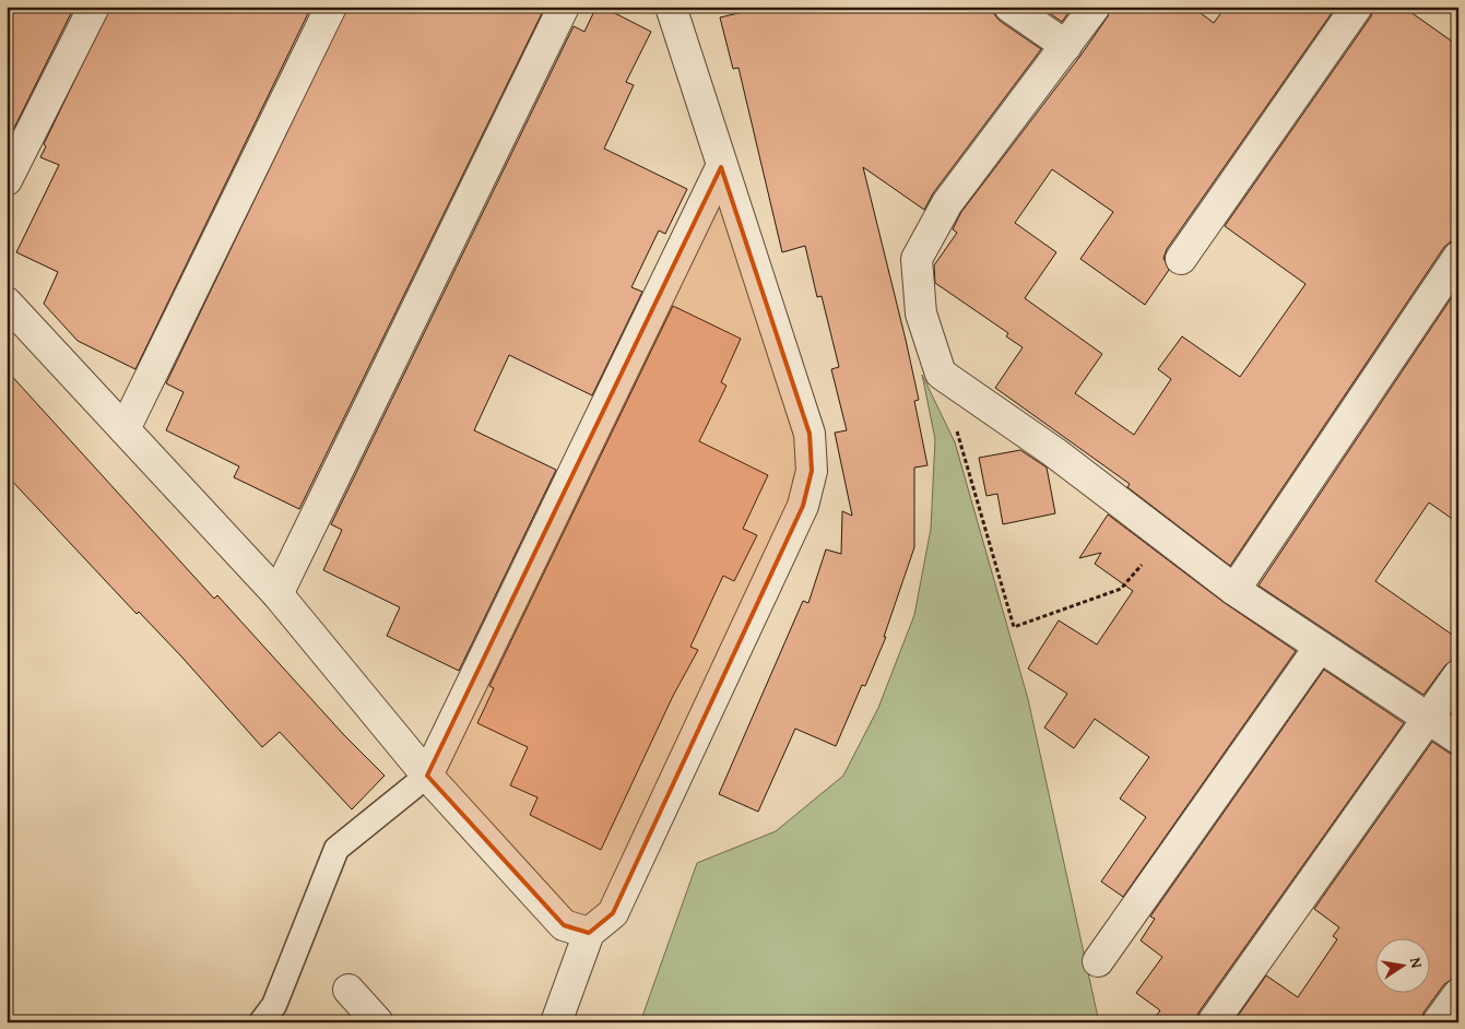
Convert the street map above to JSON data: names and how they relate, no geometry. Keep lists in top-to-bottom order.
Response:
{
  "north": "right"
}
